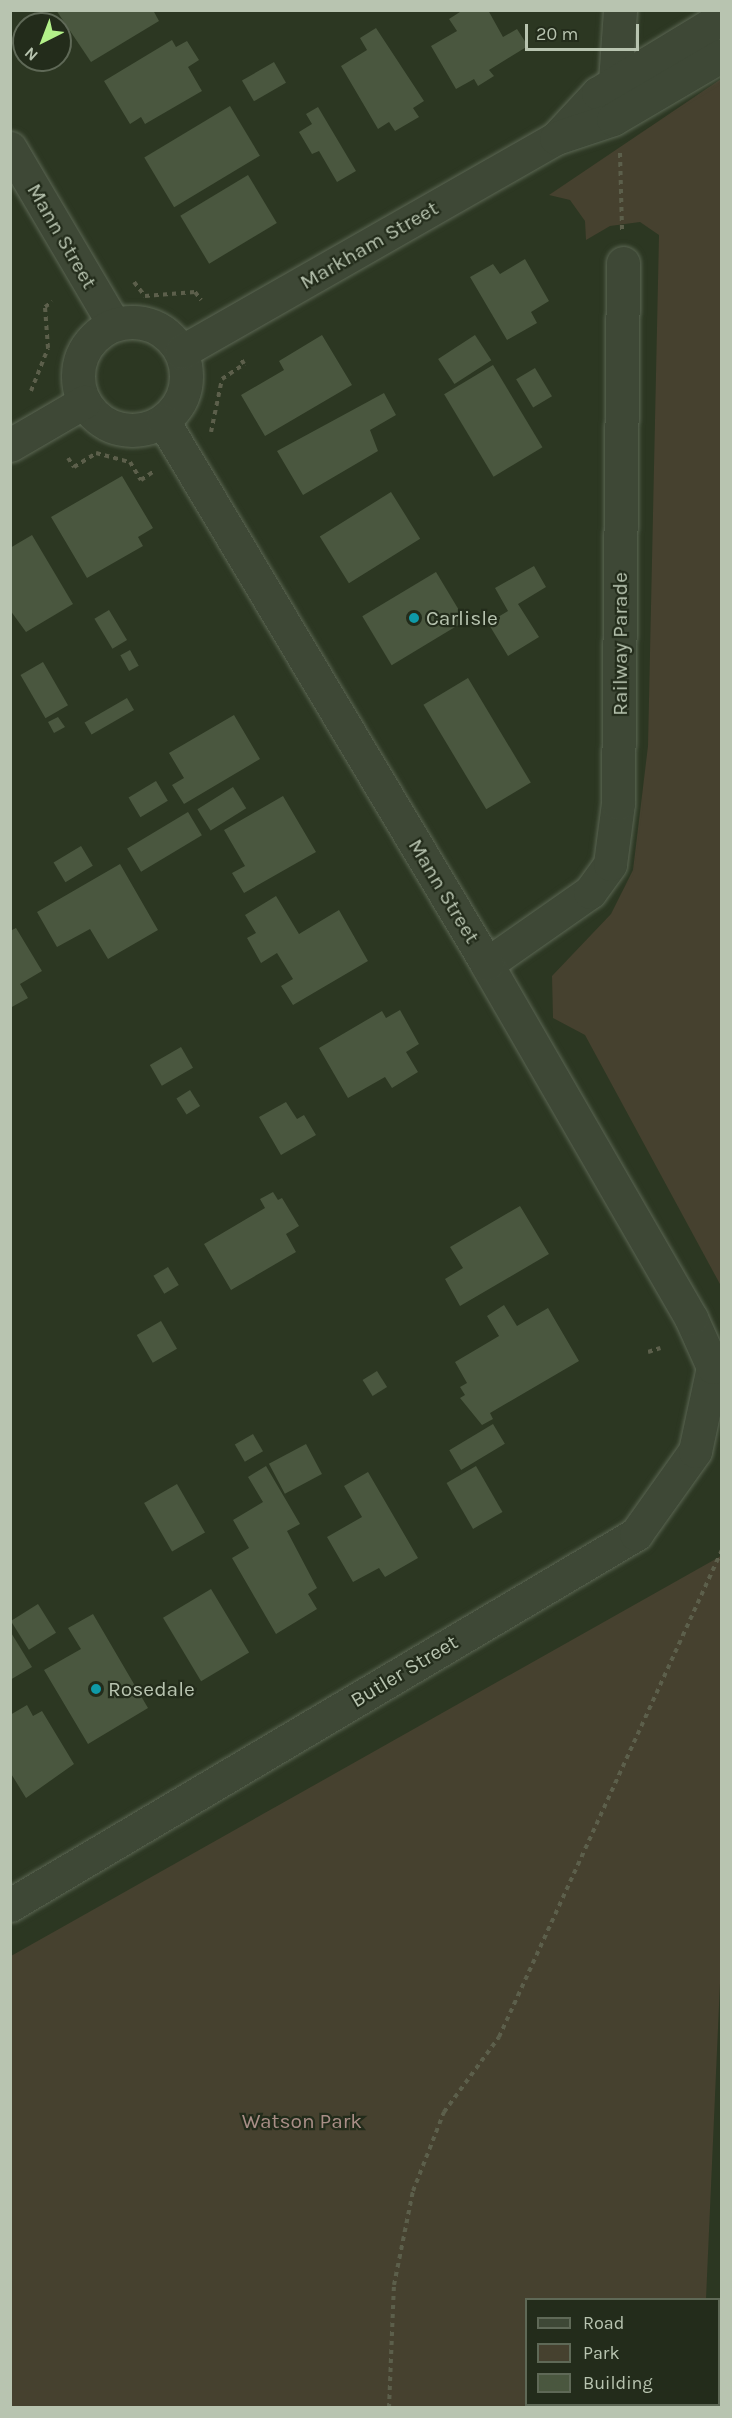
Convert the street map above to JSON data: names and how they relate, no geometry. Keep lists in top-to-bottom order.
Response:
{
  "streets": {
    "street": [
      "Mann Street",
      "Markham Street",
      "Railway Parade",
      "Butler Street"
    ]
  },
  "crossings": [
    ["Mann Street", "Markham Street"],
    ["Mann Street", "Railway Parade"],
    ["Mann Street", "Butler Street"]
  ],
  "parks": ["Watson Park"],
  "places": ["Carlisle", "Rosedale"],
  "legend": ["Road", "Park", "Building"],
  "scale_bar": "20 m",
  "north": "bottom left"
}
